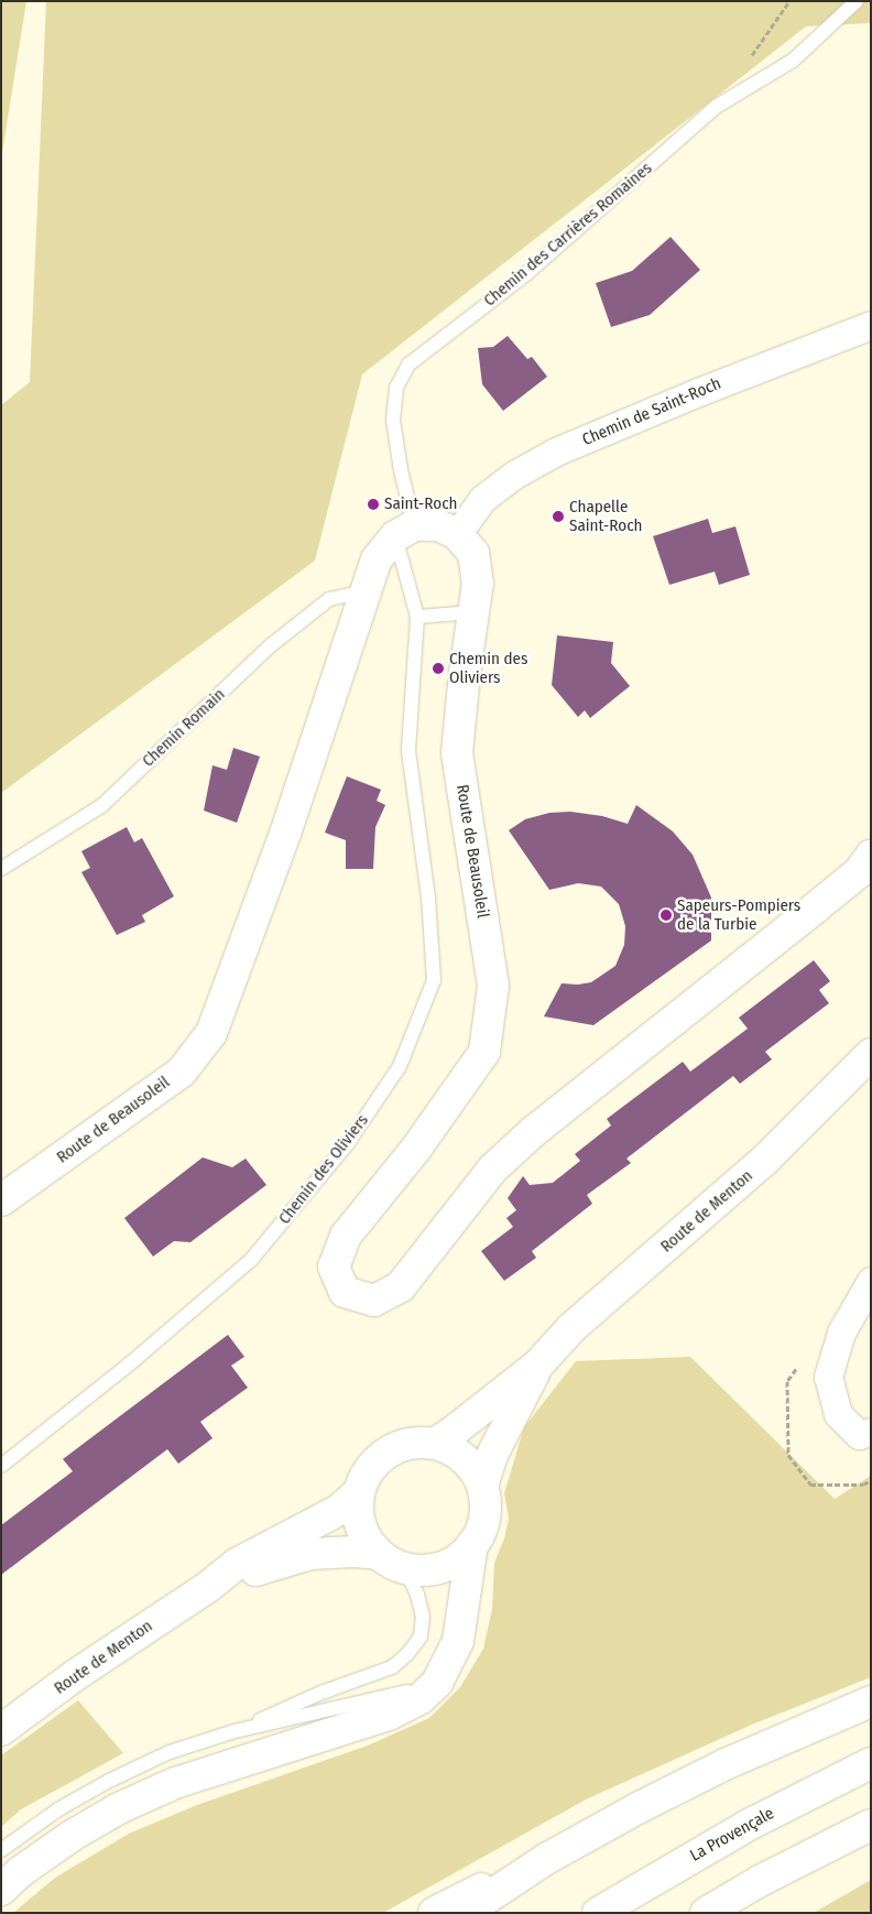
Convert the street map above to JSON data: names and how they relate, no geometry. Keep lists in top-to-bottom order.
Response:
{
  "streets": {
    "main road": ["Route de Beausoleil", "Route de Menton", "La Provençale"],
    "street": ["Chemin de Saint-Roch"],
    "lane": ["Chemin des Carrières Romaines", "Chemin Romain", "Chemin des Oliviers"]
  },
  "crossings": [
    ["Chemin des Carrières Romaines", "Route de Beausoleil"],
    ["Chemin des Carrières Romaines", "Chemin des Oliviers"],
    ["Chemin de Saint-Roch", "Route de Beausoleil"],
    ["Chemin Romain", "Route de Beausoleil"],
    ["Route de Beausoleil", "Chemin des Oliviers"]
  ],
  "places": [
    "Saint-Roch",
    "Chapelle Saint-Roch",
    "Chemin des Oliviers",
    "Sapeurs-Pompiers de la Turbie"
  ]
}
